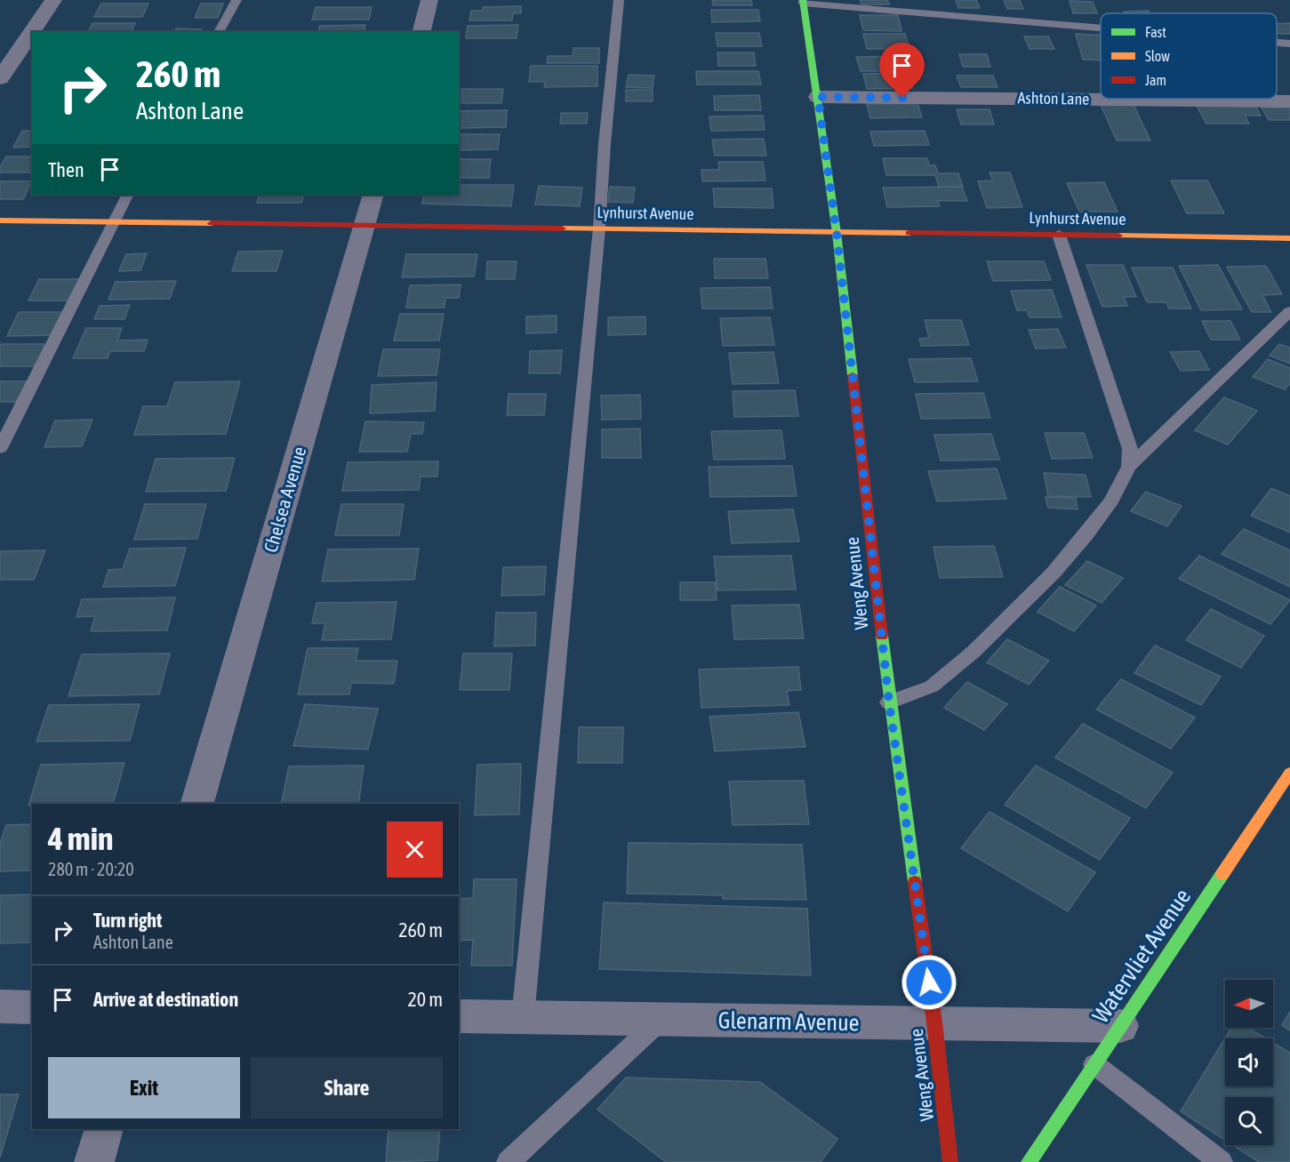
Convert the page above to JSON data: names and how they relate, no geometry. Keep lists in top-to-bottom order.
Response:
{
  "streets": {
    "street": [
      "Ashton Lane",
      "Lynhurst Avenue",
      "Chelsea Avenue",
      "Weng Avenue",
      "Watervliet Avenue",
      "Glenarm Avenue"
    ]
  },
  "crossings": [
    ["Ashton Lane", "Weng Avenue"],
    ["Lynhurst Avenue", "Chelsea Avenue"],
    ["Lynhurst Avenue", "Weng Avenue"],
    ["Weng Avenue", "Glenarm Avenue"],
    ["Watervliet Avenue", "Glenarm Avenue"]
  ],
  "legend": ["Fast", "Slow", "Jam"],
  "north": "left",
  "page": {
    "turn": ["260 m", "Ashton Lane"],
    "then": "Then",
    "heading": ["4 min", "280 m · 20:20"],
    "list": [
      {
        "name": "Turn right",
        "note": "Ashton Lane",
        "value": "260 m"
      },
      {
        "name": "Arrive at destination",
        "value": "20 m"
      }
    ],
    "buttons": ["Exit", "Share"]
  }
}
